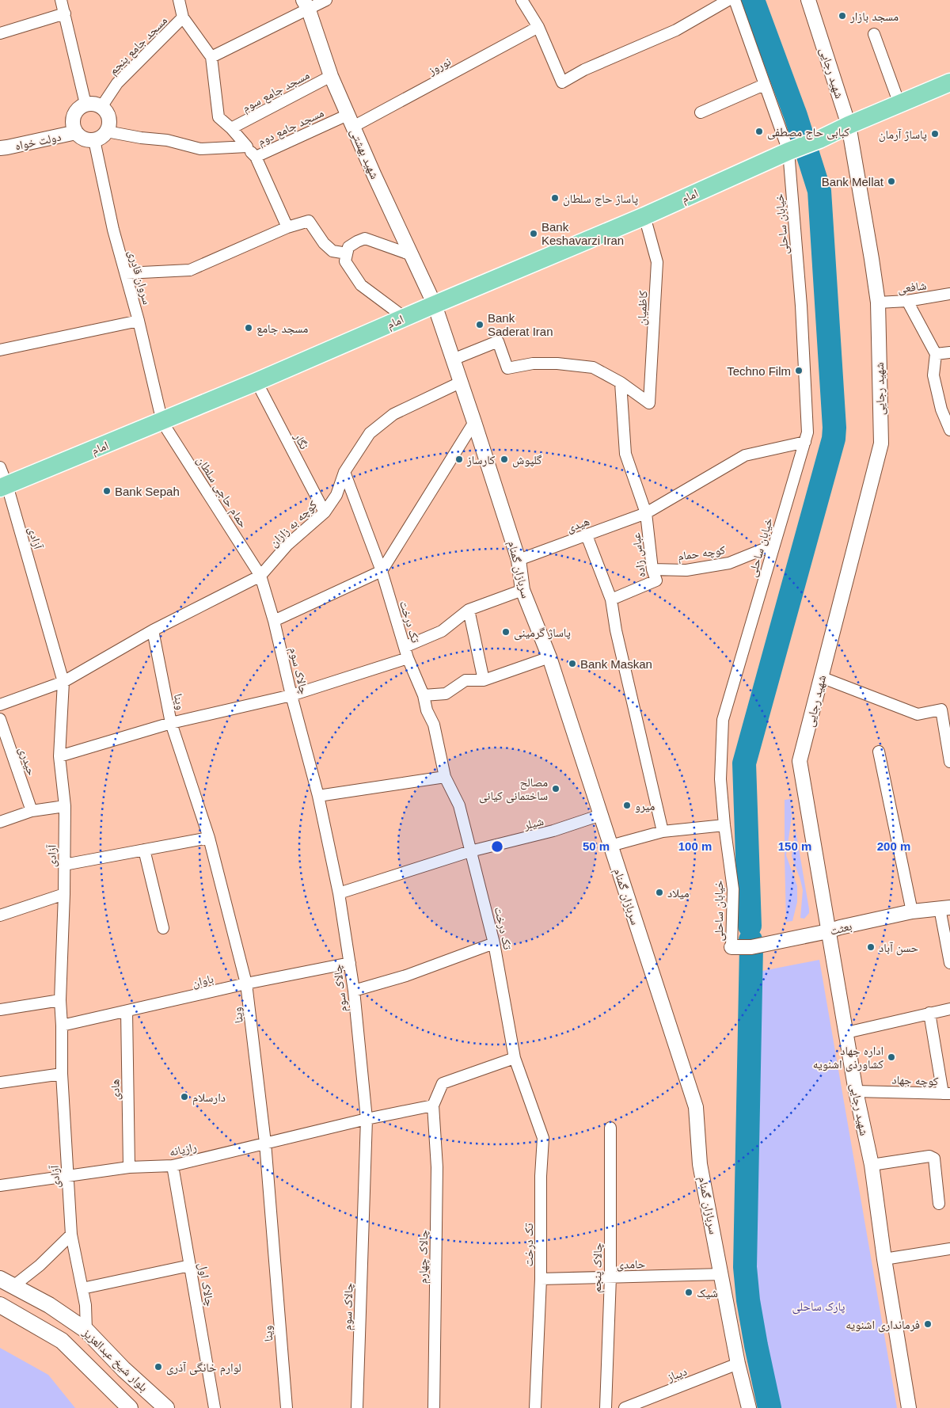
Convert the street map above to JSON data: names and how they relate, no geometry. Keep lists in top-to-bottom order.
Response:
{
  "streets": {
    "main road": ["امام", "بلوار شیخ عبدالعزیز"],
    "street": [
      "مسجد جامع پنجم",
      "نوروز",
      "شهید رجایی",
      "مسجد جامع سوم",
      "مسجد جامع دوم",
      "دولت خواه",
      "شهید بهشتی",
      "خیابان ساحلی",
      "سروان قادری",
      "شافعی",
      "کاظمیان",
      "نگار",
      "حمام حاجی سلطان",
      "کوچه به زازان",
      "هیدی",
      "آزادی",
      "کوچه حمام",
      "عباس زاده",
      "سربازان گمنام",
      "تک درخت",
      "چالاک سوم",
      "وینا",
      "حیدری",
      "شیلر",
      "بعثت",
      "باوان",
      "کوچه جهاد",
      "هادی",
      "رازیانه",
      "چالاک چهارم",
      "حامدی",
      "چالاک پنجم",
      "چالاک اول",
      "دیباز"
    ]
  },
  "crossings": [
    ["مسجد جامع پنجم", "دولت خواه"],
    ["مسجد جامع پنجم", "سروان قادری"],
    ["نوروز", "مسجد جامع دوم"],
    ["نوروز", "شهید بهشتی"],
    ["شهید رجایی", "امام"],
    ["شهید رجایی", "شافعی"],
    ["شهید رجایی", "بعثت"],
    ["شهید رجایی", "کوچه جهاد"],
    ["مسجد جامع سوم", "مسجد جامع دوم"],
    ["مسجد جامع سوم", "شهید بهشتی"],
    ["مسجد جامع دوم", "شهید بهشتی"],
    ["دولت خواه", "سروان قادری"],
    ["شهید بهشتی", "امام"],
    ["شهید بهشتی", "سربازان گمنام"],
    ["امام", "خیابان ساحلی"],
    ["امام", "سروان قادری"],
    ["امام", "کاظمیان"],
    ["امام", "نگار"],
    ["امام", "حمام حاجی سلطان"],
    ["امام", "آزادی"],
    ["امام", "سربازان گمنام"],
    ["خیابان ساحلی", "کوچه حمام"],
    ["خیابان ساحلی", "بعثت"],
    ["سروان قادری", "حمام حاجی سلطان"],
    ["کاظمیان", "عباس زاده"],
    ["نگار", "کوچه به زازان"],
    ["حمام حاجی سلطان", "کوچه به زازان"],
    ["حمام حاجی سلطان", "چالاک سوم"],
    ["کوچه به زازان", "سربازان گمنام"],
    ["کوچه به زازان", "تک درخت"],
    ["کوچه به زازان", "چالاک سوم"],
    ["هیدی", "عباس زاده"],
    ["هیدی", "سربازان گمنام"],
    ["آزادی", "باوان"],
    ["آزادی", "رازیانه"],
    ["آزادی", "بلوار شیخ عبدالعزیز"],
    ["کوچه حمام", "عباس زاده"],
    ["سربازان گمنام", "شیلر"],
    ["سربازان گمنام", "حامدی"],
    ["سربازان گمنام", "دیباز"],
    ["تک درخت", "شیلر"],
    ["تک درخت", "حامدی"],
    ["چالاک سوم", "شیلر"],
    ["چالاک سوم", "باوان"],
    ["چالاک سوم", "رازیانه"],
    ["وینا", "باوان"],
    ["وینا", "رازیانه"],
    ["باوان", "هادی"],
    ["هادی", "رازیانه"],
    ["رازیانه", "چالاک چهارم"],
    ["رازیانه", "چالاک اول"],
    ["حامدی", "چالاک پنجم"]
  ],
  "parks": ["پارک ساحلی"],
  "places": [
    "مسجد بازار",
    "کبابی حاج مصطفی",
    "پاساژ آرمان",
    "Bank Mellat",
    "پاساژ حاج سلطان",
    "Bank Keshavarzi Iran",
    "Bank Saderat Iran",
    "مسجد جامع",
    "Techno Film",
    "کارساز",
    "گلپوش",
    "Bank Sepah",
    "پاساژ گرمینی",
    "Bank Maskan",
    "مصالح ساختمانی کیانی",
    "میرو",
    "میلاد",
    "حسن آباد",
    "اداره جهاد کشاورذی اشنویه",
    "دارسلام",
    "شیک",
    "فرمانداری اشنویه",
    "لوارم خانگی آذری"
  ],
  "rings": [
    "50 m",
    "100 m",
    "150 m",
    "200 m"
  ]
}
